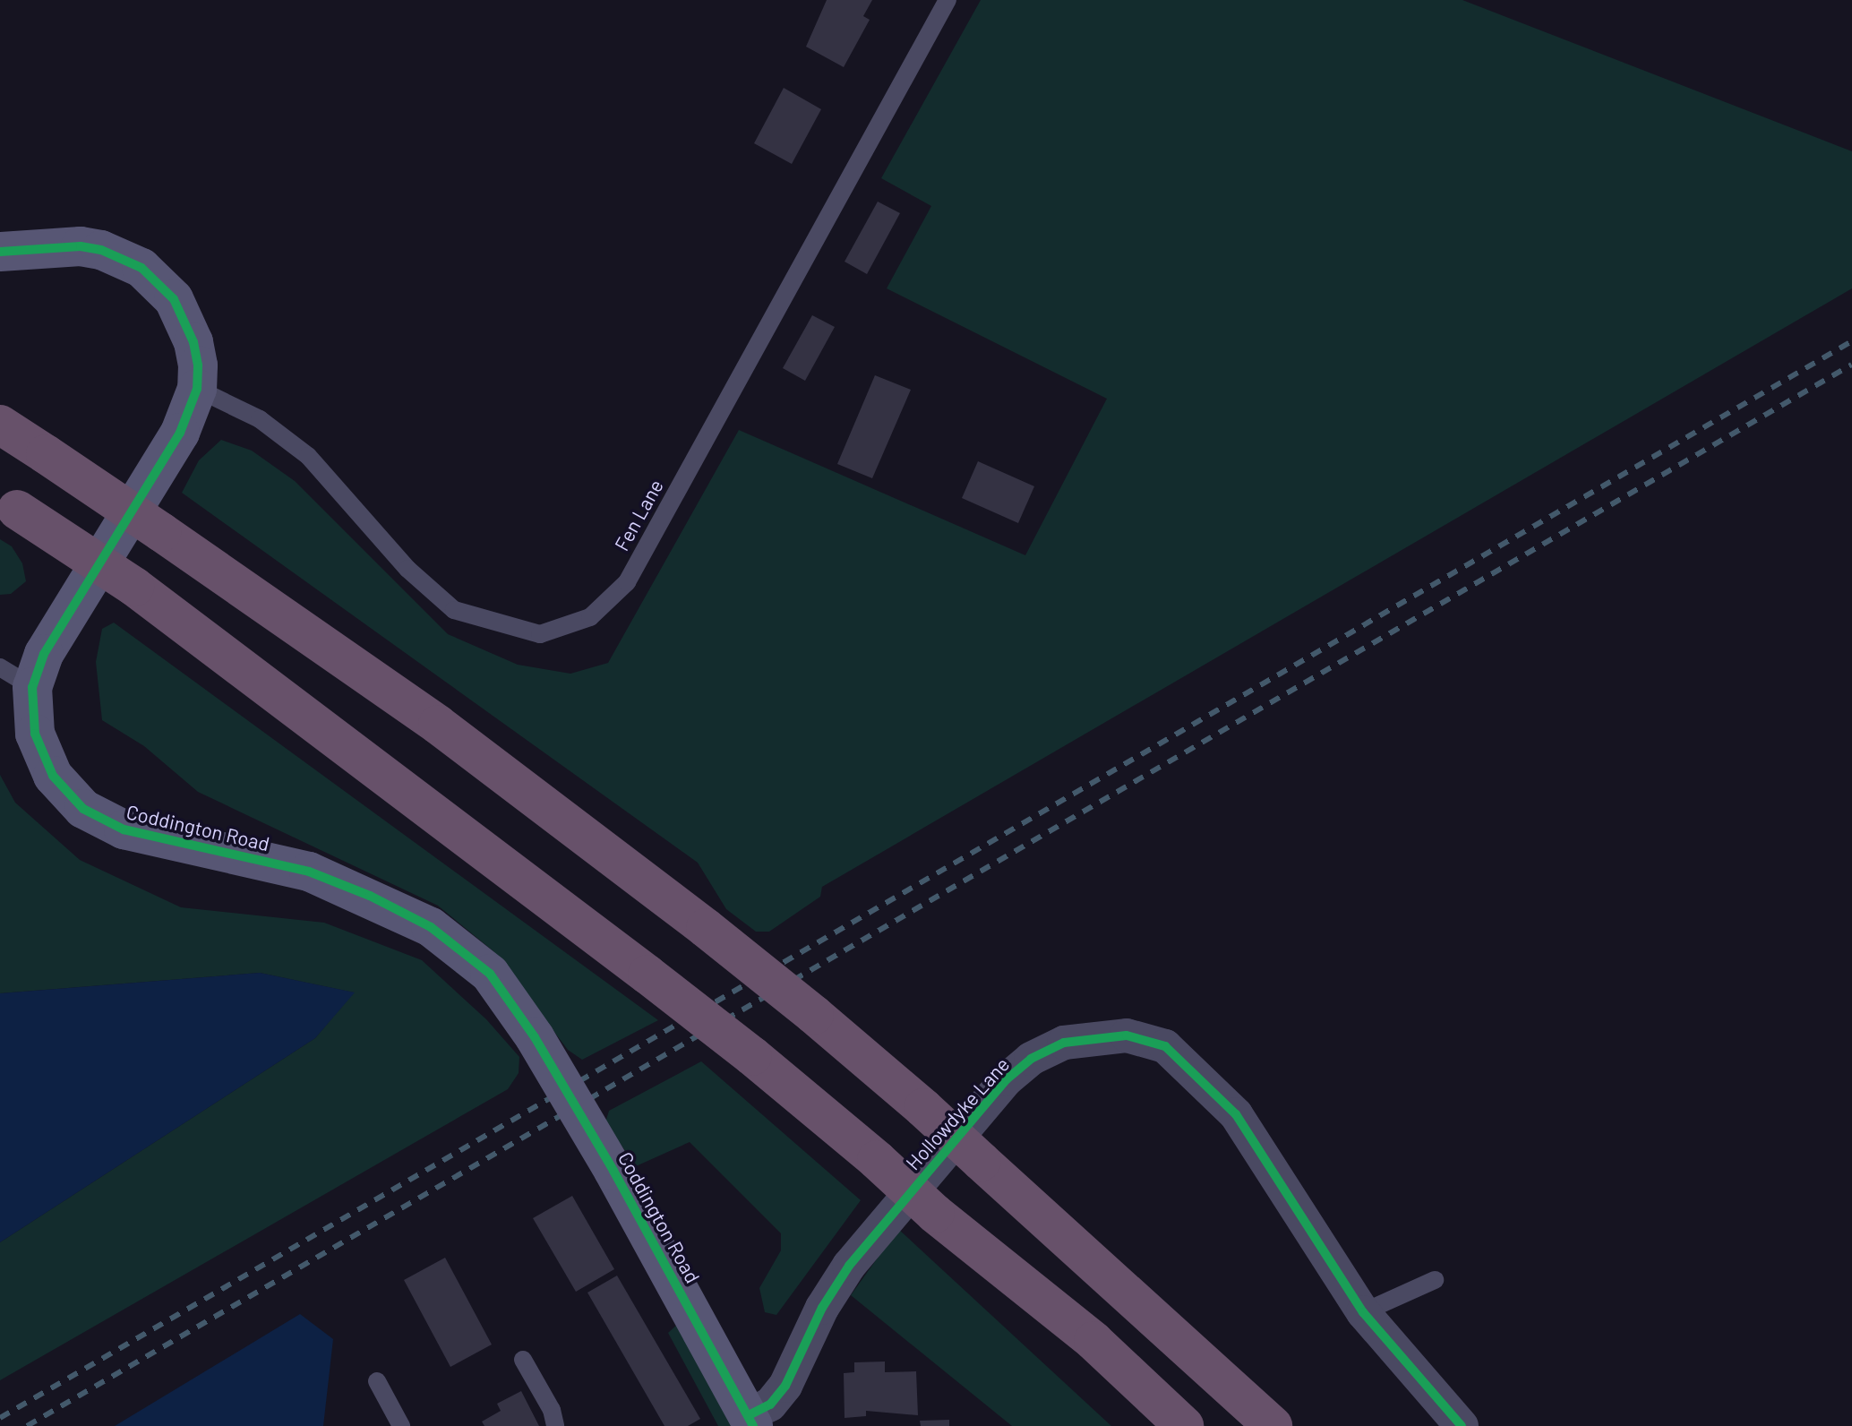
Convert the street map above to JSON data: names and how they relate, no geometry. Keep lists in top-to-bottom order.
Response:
{
  "streets": {
    "street": ["Coddington Road", "Hollowdyke Lane"],
    "lane": ["Fen Lane"]
  },
  "crossings": [
    ["Fen Lane", "Coddington Road"],
    ["Coddington Road", "Hollowdyke Lane"]
  ]
}
